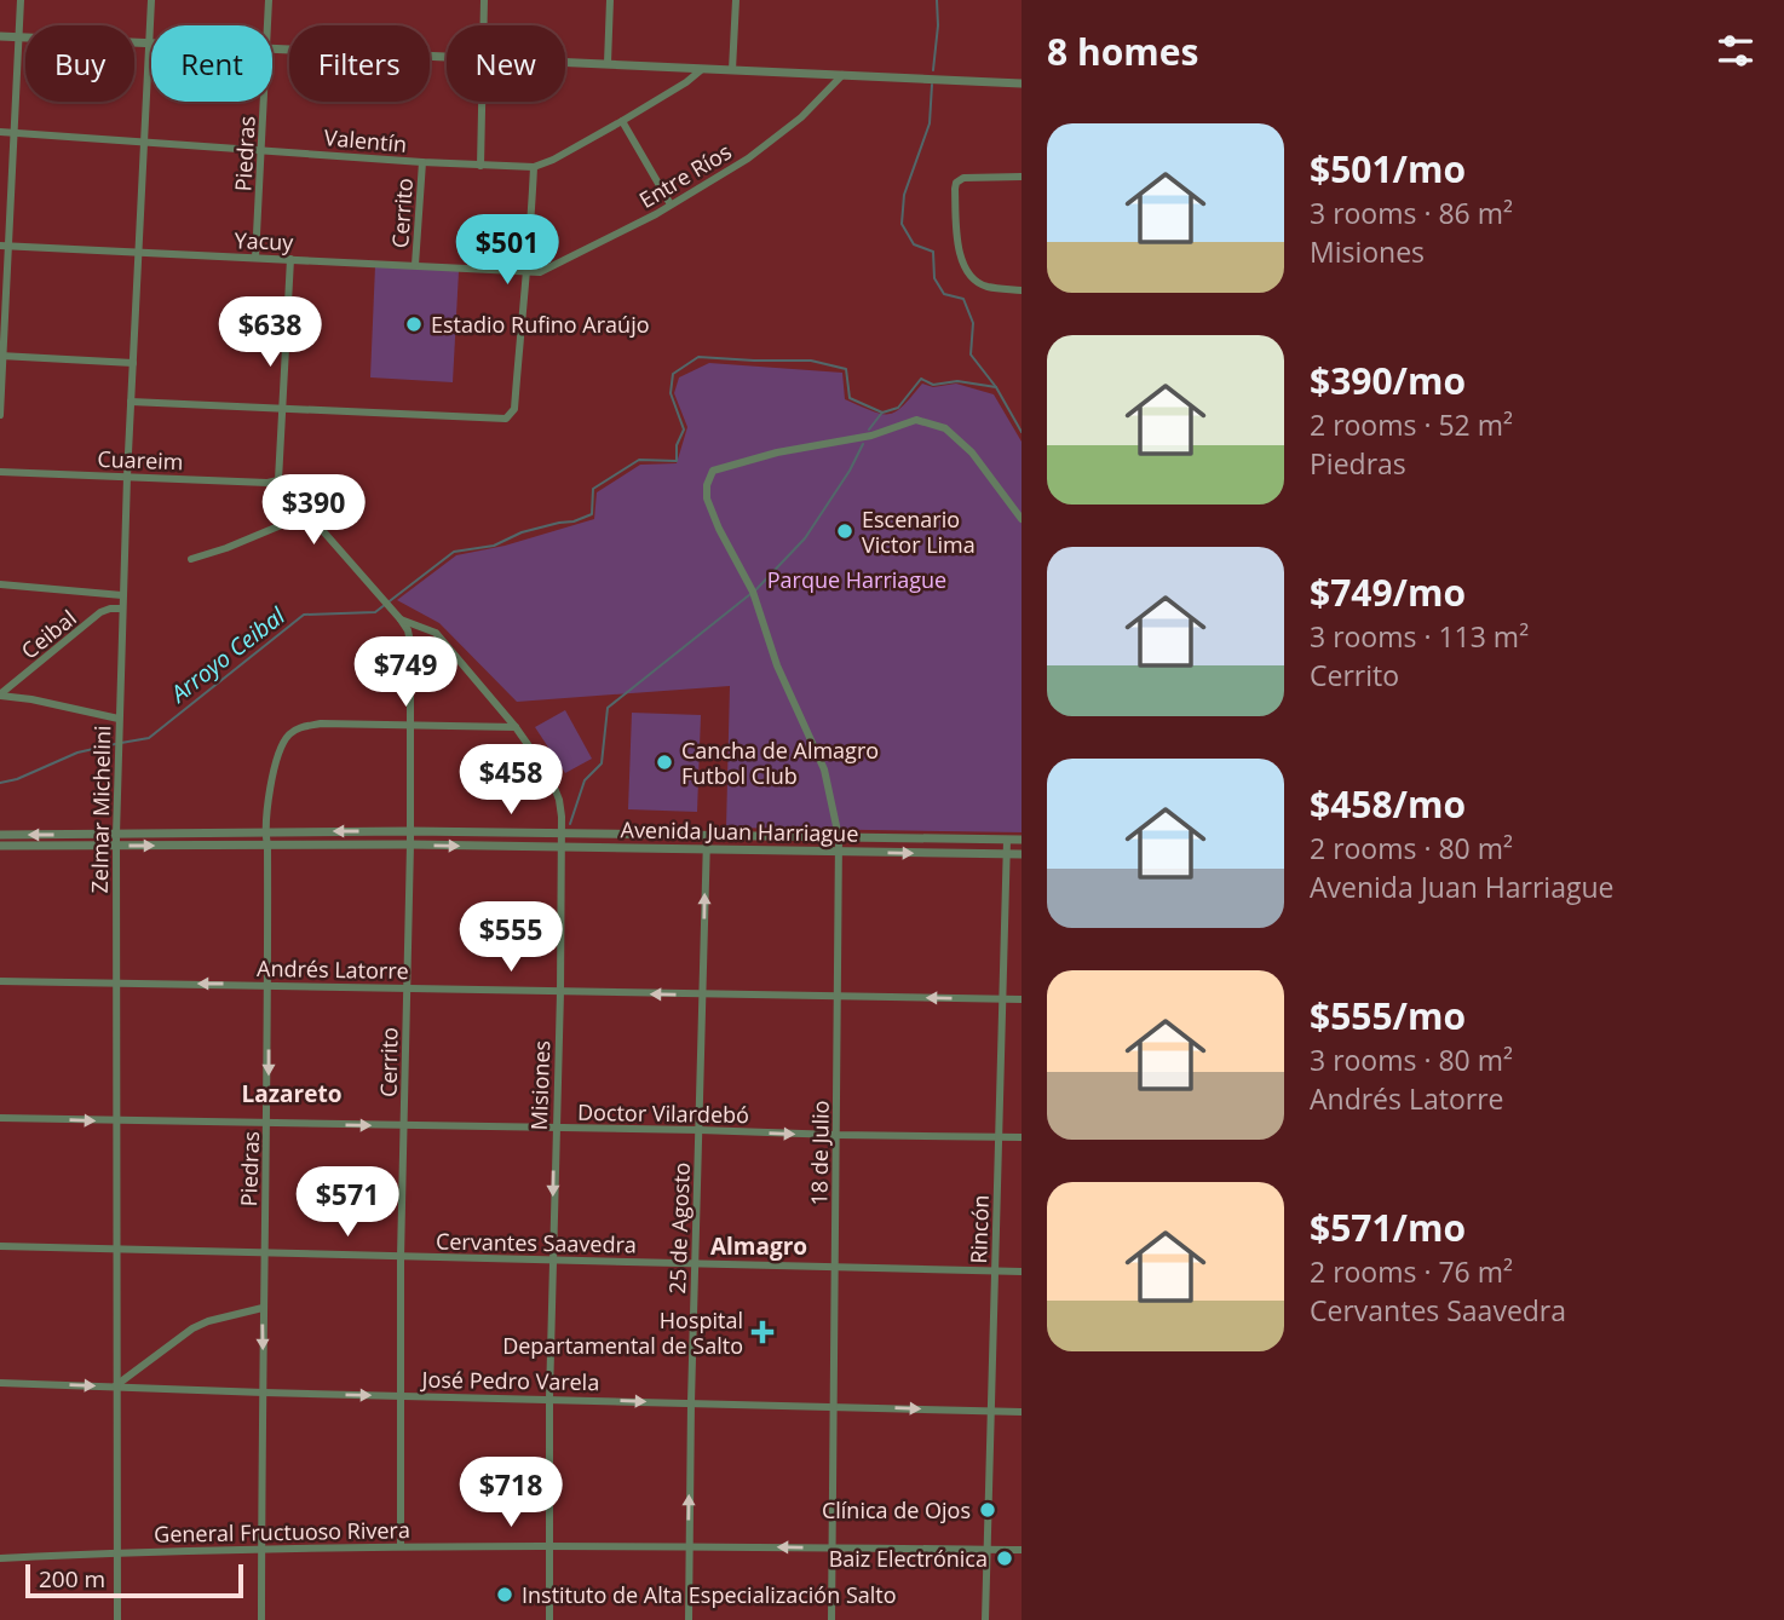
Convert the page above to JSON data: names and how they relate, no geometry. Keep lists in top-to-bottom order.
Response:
{
  "streets": {
    "street": [
      "Valentín",
      "Piedras",
      "Entre Ríos",
      "Cerrito",
      "Yacuy",
      "Cuareim",
      "Ceibal",
      "Zelmar Michelini",
      "Avenida Juan Harriague",
      "Andrés Latorre",
      "Misiones",
      "Doctor Vilardebó",
      "18 de Julio",
      "25 de Agosto",
      "Rincón",
      "Cervantes Saavedra",
      "José Pedro Varela",
      "General Fructuoso Rivera"
    ]
  },
  "crossings": [
    ["Valentín", "Piedras"],
    ["Valentín", "Cerrito"],
    ["Valentín", "Zelmar Michelini"],
    ["Piedras", "Cerrito"],
    ["Piedras", "Yacuy"],
    ["Piedras", "Avenida Juan Harriague"],
    ["Piedras", "Andrés Latorre"],
    ["Piedras", "Doctor Vilardebó"],
    ["Piedras", "Cervantes Saavedra"],
    ["Piedras", "José Pedro Varela"],
    ["Piedras", "General Fructuoso Rivera"],
    ["Entre Ríos", "Yacuy"],
    ["Cerrito", "Yacuy"],
    ["Cerrito", "Avenida Juan Harriague"],
    ["Cerrito", "Andrés Latorre"],
    ["Cerrito", "Misiones"],
    ["Cerrito", "Doctor Vilardebó"],
    ["Cerrito", "Cervantes Saavedra"],
    ["Cerrito", "José Pedro Varela"],
    ["Cerrito", "General Fructuoso Rivera"],
    ["Yacuy", "Zelmar Michelini"],
    ["Cuareim", "Zelmar Michelini"],
    ["Ceibal", "Zelmar Michelini"],
    ["Zelmar Michelini", "Avenida Juan Harriague"],
    ["Zelmar Michelini", "Andrés Latorre"],
    ["Zelmar Michelini", "Doctor Vilardebó"],
    ["Zelmar Michelini", "Cervantes Saavedra"],
    ["Zelmar Michelini", "José Pedro Varela"],
    ["Zelmar Michelini", "General Fructuoso Rivera"],
    ["Avenida Juan Harriague", "Misiones"],
    ["Avenida Juan Harriague", "18 de Julio"],
    ["Avenida Juan Harriague", "25 de Agosto"],
    ["Avenida Juan Harriague", "Rincón"],
    ["Andrés Latorre", "Misiones"],
    ["Andrés Latorre", "18 de Julio"],
    ["Andrés Latorre", "25 de Agosto"],
    ["Andrés Latorre", "Rincón"],
    ["Misiones", "Doctor Vilardebó"],
    ["Misiones", "Cervantes Saavedra"],
    ["Misiones", "José Pedro Varela"],
    ["Misiones", "General Fructuoso Rivera"],
    ["Doctor Vilardebó", "18 de Julio"],
    ["Doctor Vilardebó", "25 de Agosto"],
    ["Doctor Vilardebó", "Rincón"],
    ["18 de Julio", "Cervantes Saavedra"],
    ["18 de Julio", "José Pedro Varela"],
    ["18 de Julio", "General Fructuoso Rivera"],
    ["25 de Agosto", "Cervantes Saavedra"],
    ["25 de Agosto", "José Pedro Varela"],
    ["25 de Agosto", "General Fructuoso Rivera"],
    ["Rincón", "Cervantes Saavedra"],
    ["Rincón", "José Pedro Varela"],
    ["Rincón", "General Fructuoso Rivera"]
  ],
  "one_way": [
    "Andrés Latorre",
    "Doctor Vilardebó",
    "25 de Agosto",
    "José Pedro Varela"
  ],
  "districts": ["Lazareto", "Almagro"],
  "water": ["Arroyo Ceibal"],
  "parks": ["Parque Harriague"],
  "places": {
    "other": [
      "Estadio Rufino Araújo",
      "Escenario Victor Lima",
      "Cancha de Almagro Futbol Club",
      "Clínica de Ojos",
      "Baiz Electrónica",
      "Instituto de Alta Especialización Salto"
    ],
    "health": ["Hospital Departamental de Salto"]
  },
  "scale_bar": "200 m",
  "page": {
    "heading": "8 homes",
    "chip": [
      "Buy",
      "Rent",
      "Filters",
      "New"
    ],
    "list": [
      {
        "name": "$501/mo",
        "note": "3 rooms · 86 m² · Misiones"
      },
      {
        "name": "$390/mo",
        "note": "2 rooms · 52 m² · Piedras"
      },
      {
        "name": "$749/mo",
        "note": "3 rooms · 113 m² · Cerrito"
      },
      {
        "name": "$458/mo",
        "note": "2 rooms · 80 m² · Avenida Juan Harriague"
      },
      {
        "name": "$555/mo",
        "note": "3 rooms · 80 m² · Andrés Latorre"
      },
      {
        "name": "$571/mo",
        "note": "2 rooms · 76 m² · Cervantes Saavedra"
      }
    ],
    "price": [
      "$501",
      "$638",
      "$390",
      "$749",
      "$458",
      "$555",
      "$571",
      "$718"
    ],
    "scale": "200 m"
  }
}
